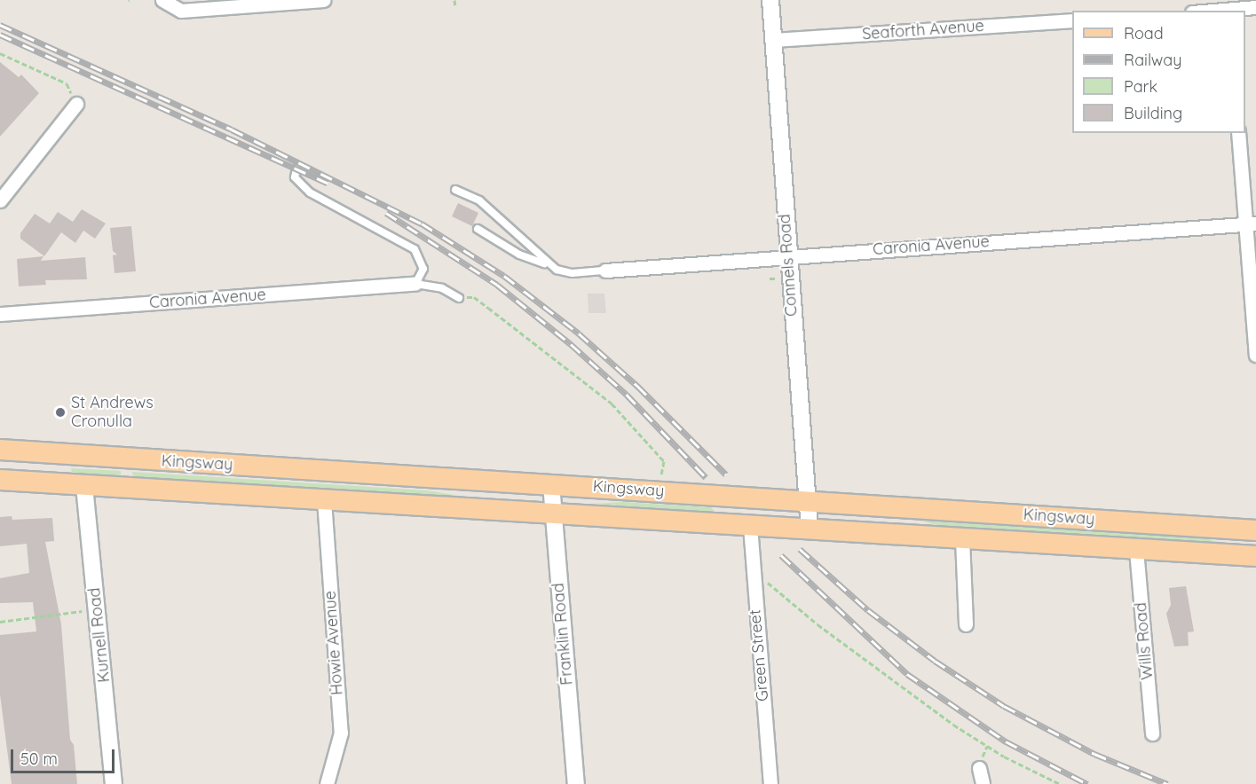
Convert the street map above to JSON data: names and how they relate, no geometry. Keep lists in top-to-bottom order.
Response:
{
  "streets": {
    "main road": ["Kingsway"],
    "street": [
      "Seaforth Avenue",
      "Caronia Avenue",
      "Connels Road",
      "Franklin Road",
      "Kurnell Road",
      "Wills Road",
      "Howie Avenue",
      "Green Street"
    ]
  },
  "crossings": [
    ["Seaforth Avenue", "Connels Road"],
    ["Caronia Avenue", "Connels Road"],
    ["Connels Road", "Kingsway"],
    ["Kingsway", "Franklin Road"],
    ["Kingsway", "Kurnell Road"],
    ["Kingsway", "Wills Road"],
    ["Kingsway", "Howie Avenue"],
    ["Kingsway", "Green Street"]
  ],
  "places": ["St Andrews Cronulla"],
  "legend": [
    "Road",
    "Railway",
    "Park",
    "Building"
  ],
  "scale_bar": "50 m"
}
